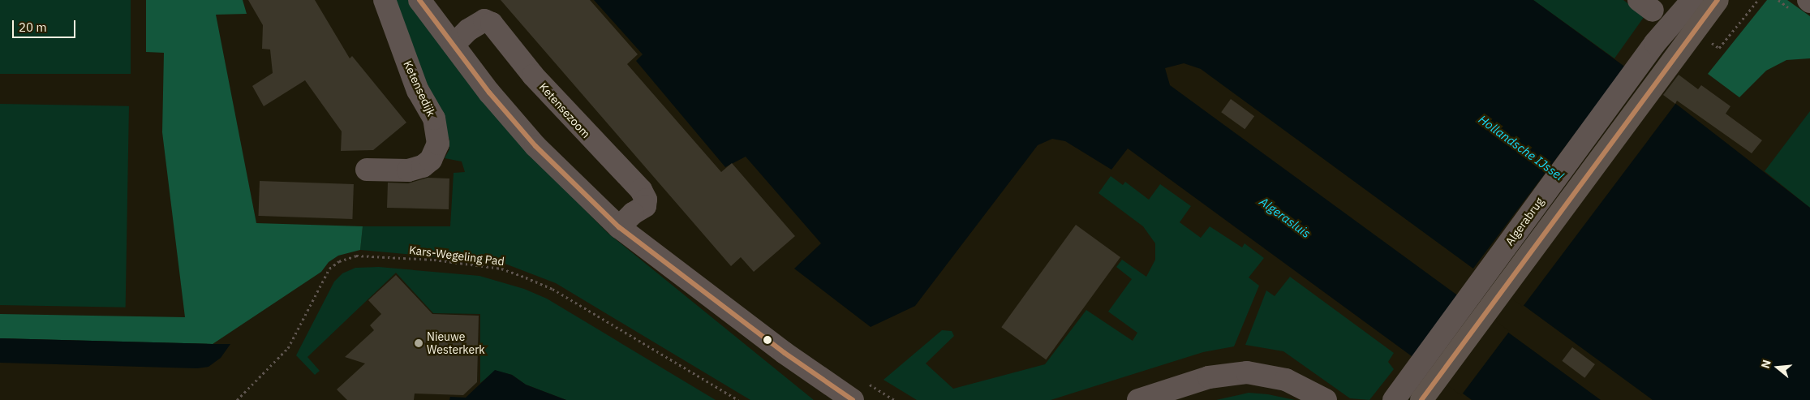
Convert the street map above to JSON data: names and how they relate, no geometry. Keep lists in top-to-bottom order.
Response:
{
  "streets": {
    "main road": ["Algerabrug"],
    "street": ["Ketensedijk", "Ketensezoom"],
    "path": ["Kars-Wegeling Pad"]
  },
  "water": ["Hollandsche IJssel", "Algerasluis"],
  "places": ["Nieuwe Westerkerk"],
  "scale_bar": "20 m",
  "north": "left"
}
